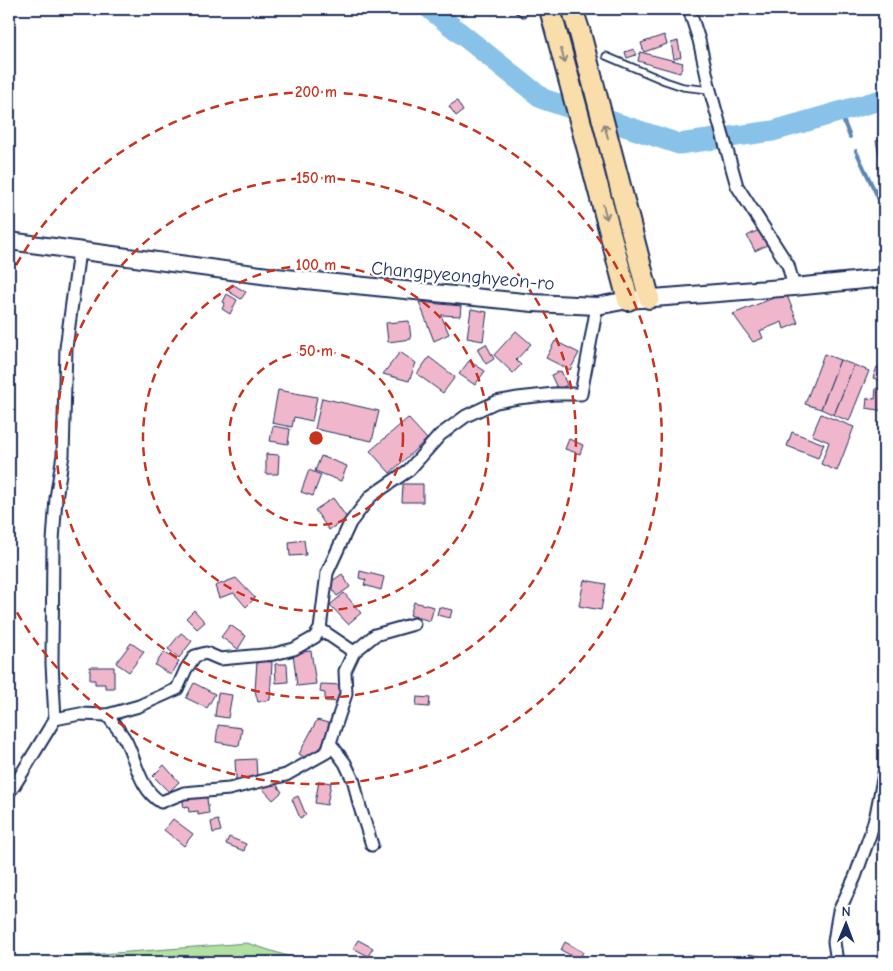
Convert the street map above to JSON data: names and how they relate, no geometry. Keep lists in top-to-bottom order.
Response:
{
  "streets": {
    "main road": ["Changpyeonghyeon-ro"]
  },
  "north": "top",
  "rings": [
    "200 m",
    "150 m",
    "100 m",
    "50 m"
  ]
}
